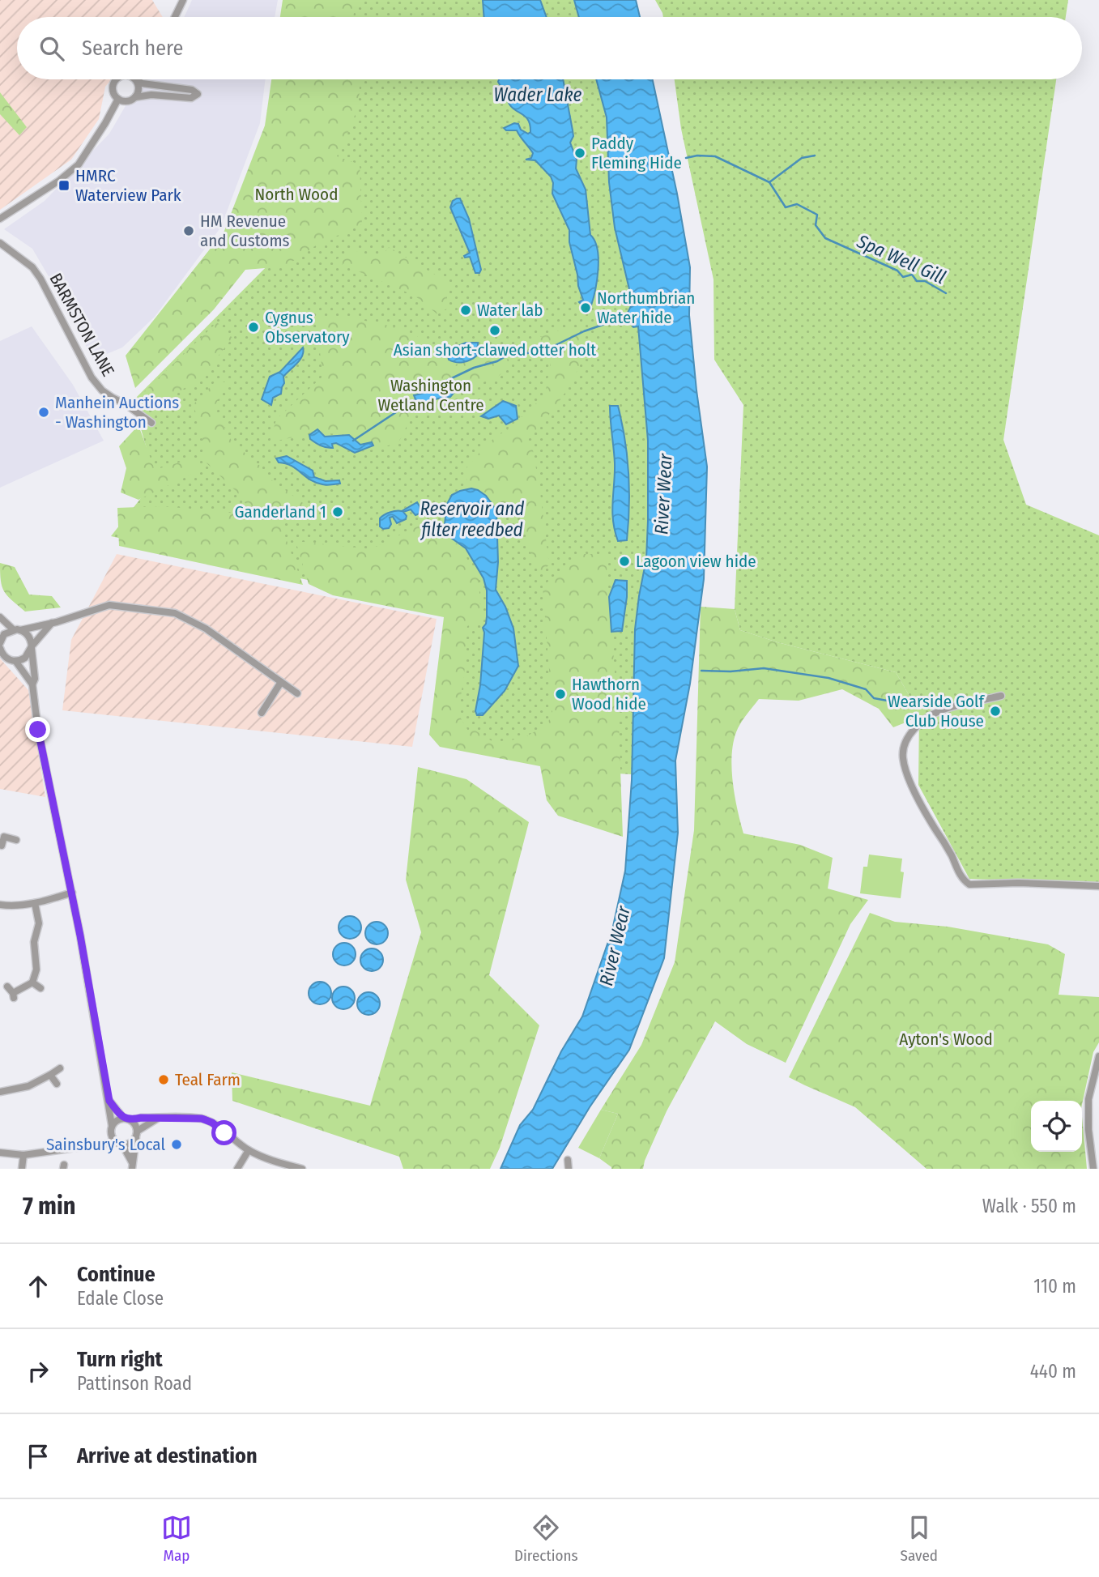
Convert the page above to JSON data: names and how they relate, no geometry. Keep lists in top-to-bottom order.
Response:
{
  "streets": {
    "street": ["BARMSTON LANE"]
  },
  "water": [
    "Wader Lake",
    "Spa Well Gill",
    "River Wear",
    "Reservoir and filter reedbed"
  ],
  "parks": ["North Wood", "Washington Wetland Centre", "Ayton's Wood"],
  "places": {
    "other": [
      "Paddy Fleming Hide",
      "HM Revenue and Customs",
      "Northumbrian Water hide",
      "Water lab",
      "Cygnus Observatory",
      "Asian short-clawed otter holt",
      "Manhein Auctions - Washington",
      "Ganderland 1",
      "Lagoon view hide",
      "Hawthorn Wood hide",
      "Wearside Golf Club House",
      "Teal Farm",
      "Sainsbury's Local"
    ],
    "transit": ["HMRC Waterview Park"]
  },
  "page": {
    "search": "Search here",
    "heading": ["7 min", "Walk · 550 m"],
    "list": [
      ["Continue", "Edale Close", "110 m"],
      ["Turn right", "Pattinson Road", "440 m"],
      "Arrive at destination"
    ],
    "nav": ["Map", "Directions", "Saved"]
  }
}
